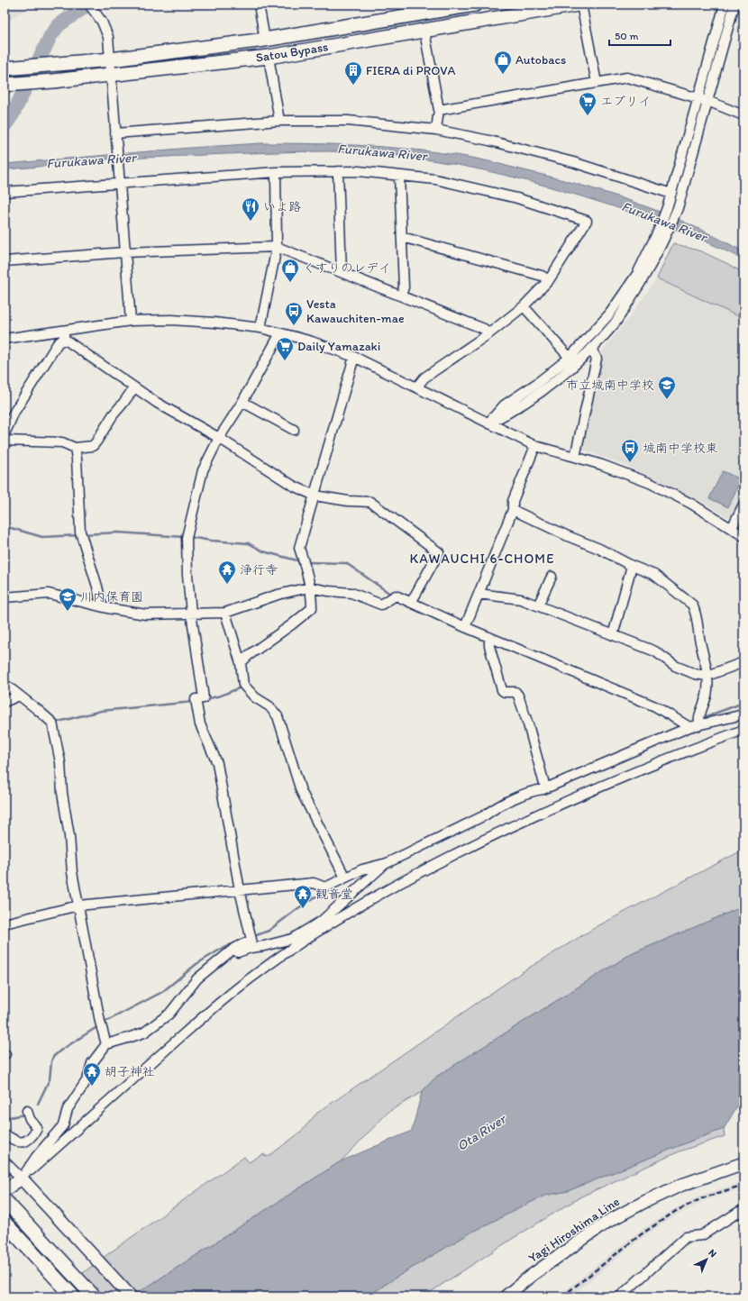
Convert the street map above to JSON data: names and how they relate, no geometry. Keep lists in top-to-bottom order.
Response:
{
  "streets": {
    "highway": ["Satou Bypass"],
    "main road": ["Yagi Hiroshima Line"]
  },
  "districts": ["KAWAUCHI 6-CHOME"],
  "water": ["Furukawa River", "Ota River"],
  "places": {
    "shop": ["Autobacs", "くすりのレデイ"],
    "building": ["FIERA di PROVA"],
    "supermarket": ["エブリイ", "Daily Yamazaki"],
    "restaurant": ["いよ路"],
    "bus stop": ["Vesta Kawauchiten-mae", "城南中学校東"],
    "school or university": ["市立城南中学校", "川内保育園"],
    "temple": ["浄行寺", "観音堂", "胡子神社"]
  },
  "scale_bar": "50 m",
  "north": "top right"
}
